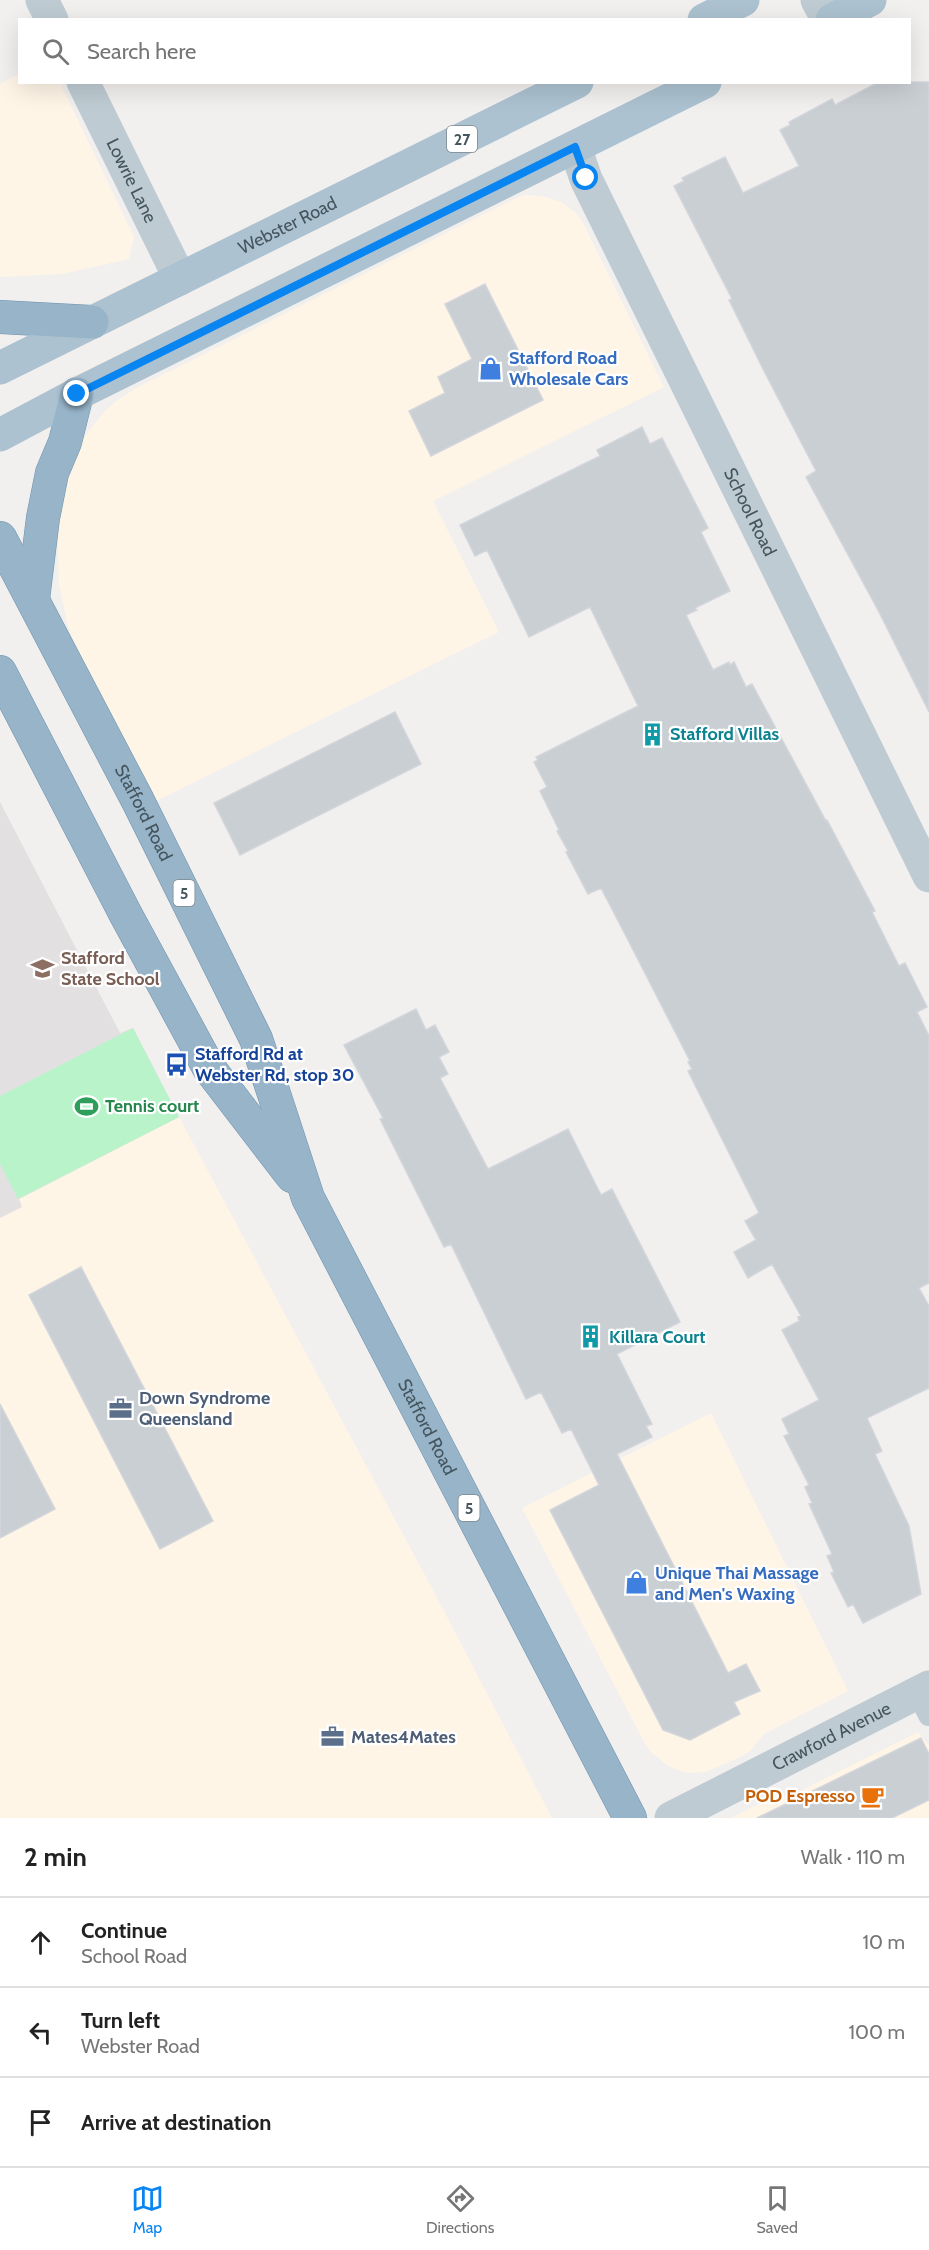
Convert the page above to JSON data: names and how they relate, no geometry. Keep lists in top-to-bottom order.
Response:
{
  "streets": {
    "highway": ["Stafford Road", "5"],
    "main road": ["27", "Webster Road"],
    "street": ["Lowrie Lane", "School Road", "Crawford Avenue"]
  },
  "crossings": [
    ["Lowrie Lane", "Webster Road"]
  ],
  "places": {
    "shop": ["Stafford Road Wholesale Cars", "Unique Thai Massage and Men's Waxing"],
    "building": ["Stafford Villas", "Killara Court"],
    "school or university": ["Stafford State School"],
    "bus stop": ["Stafford Rd at Webster Rd, stop 30"],
    "sports": ["Tennis court"],
    "office": ["Down Syndrome Queensland", "Mates4Mates"],
    "cafe": ["POD Espresso"]
  },
  "page": {
    "search": "Search here",
    "heading": ["2 min", "Walk · 110 m"],
    "list": [
      ["Continue", "School Road", "10 m"],
      ["Turn left", "Webster Road", "100 m"],
      "Arrive at destination"
    ],
    "nav": ["Map", "Directions", "Saved"]
  }
}
